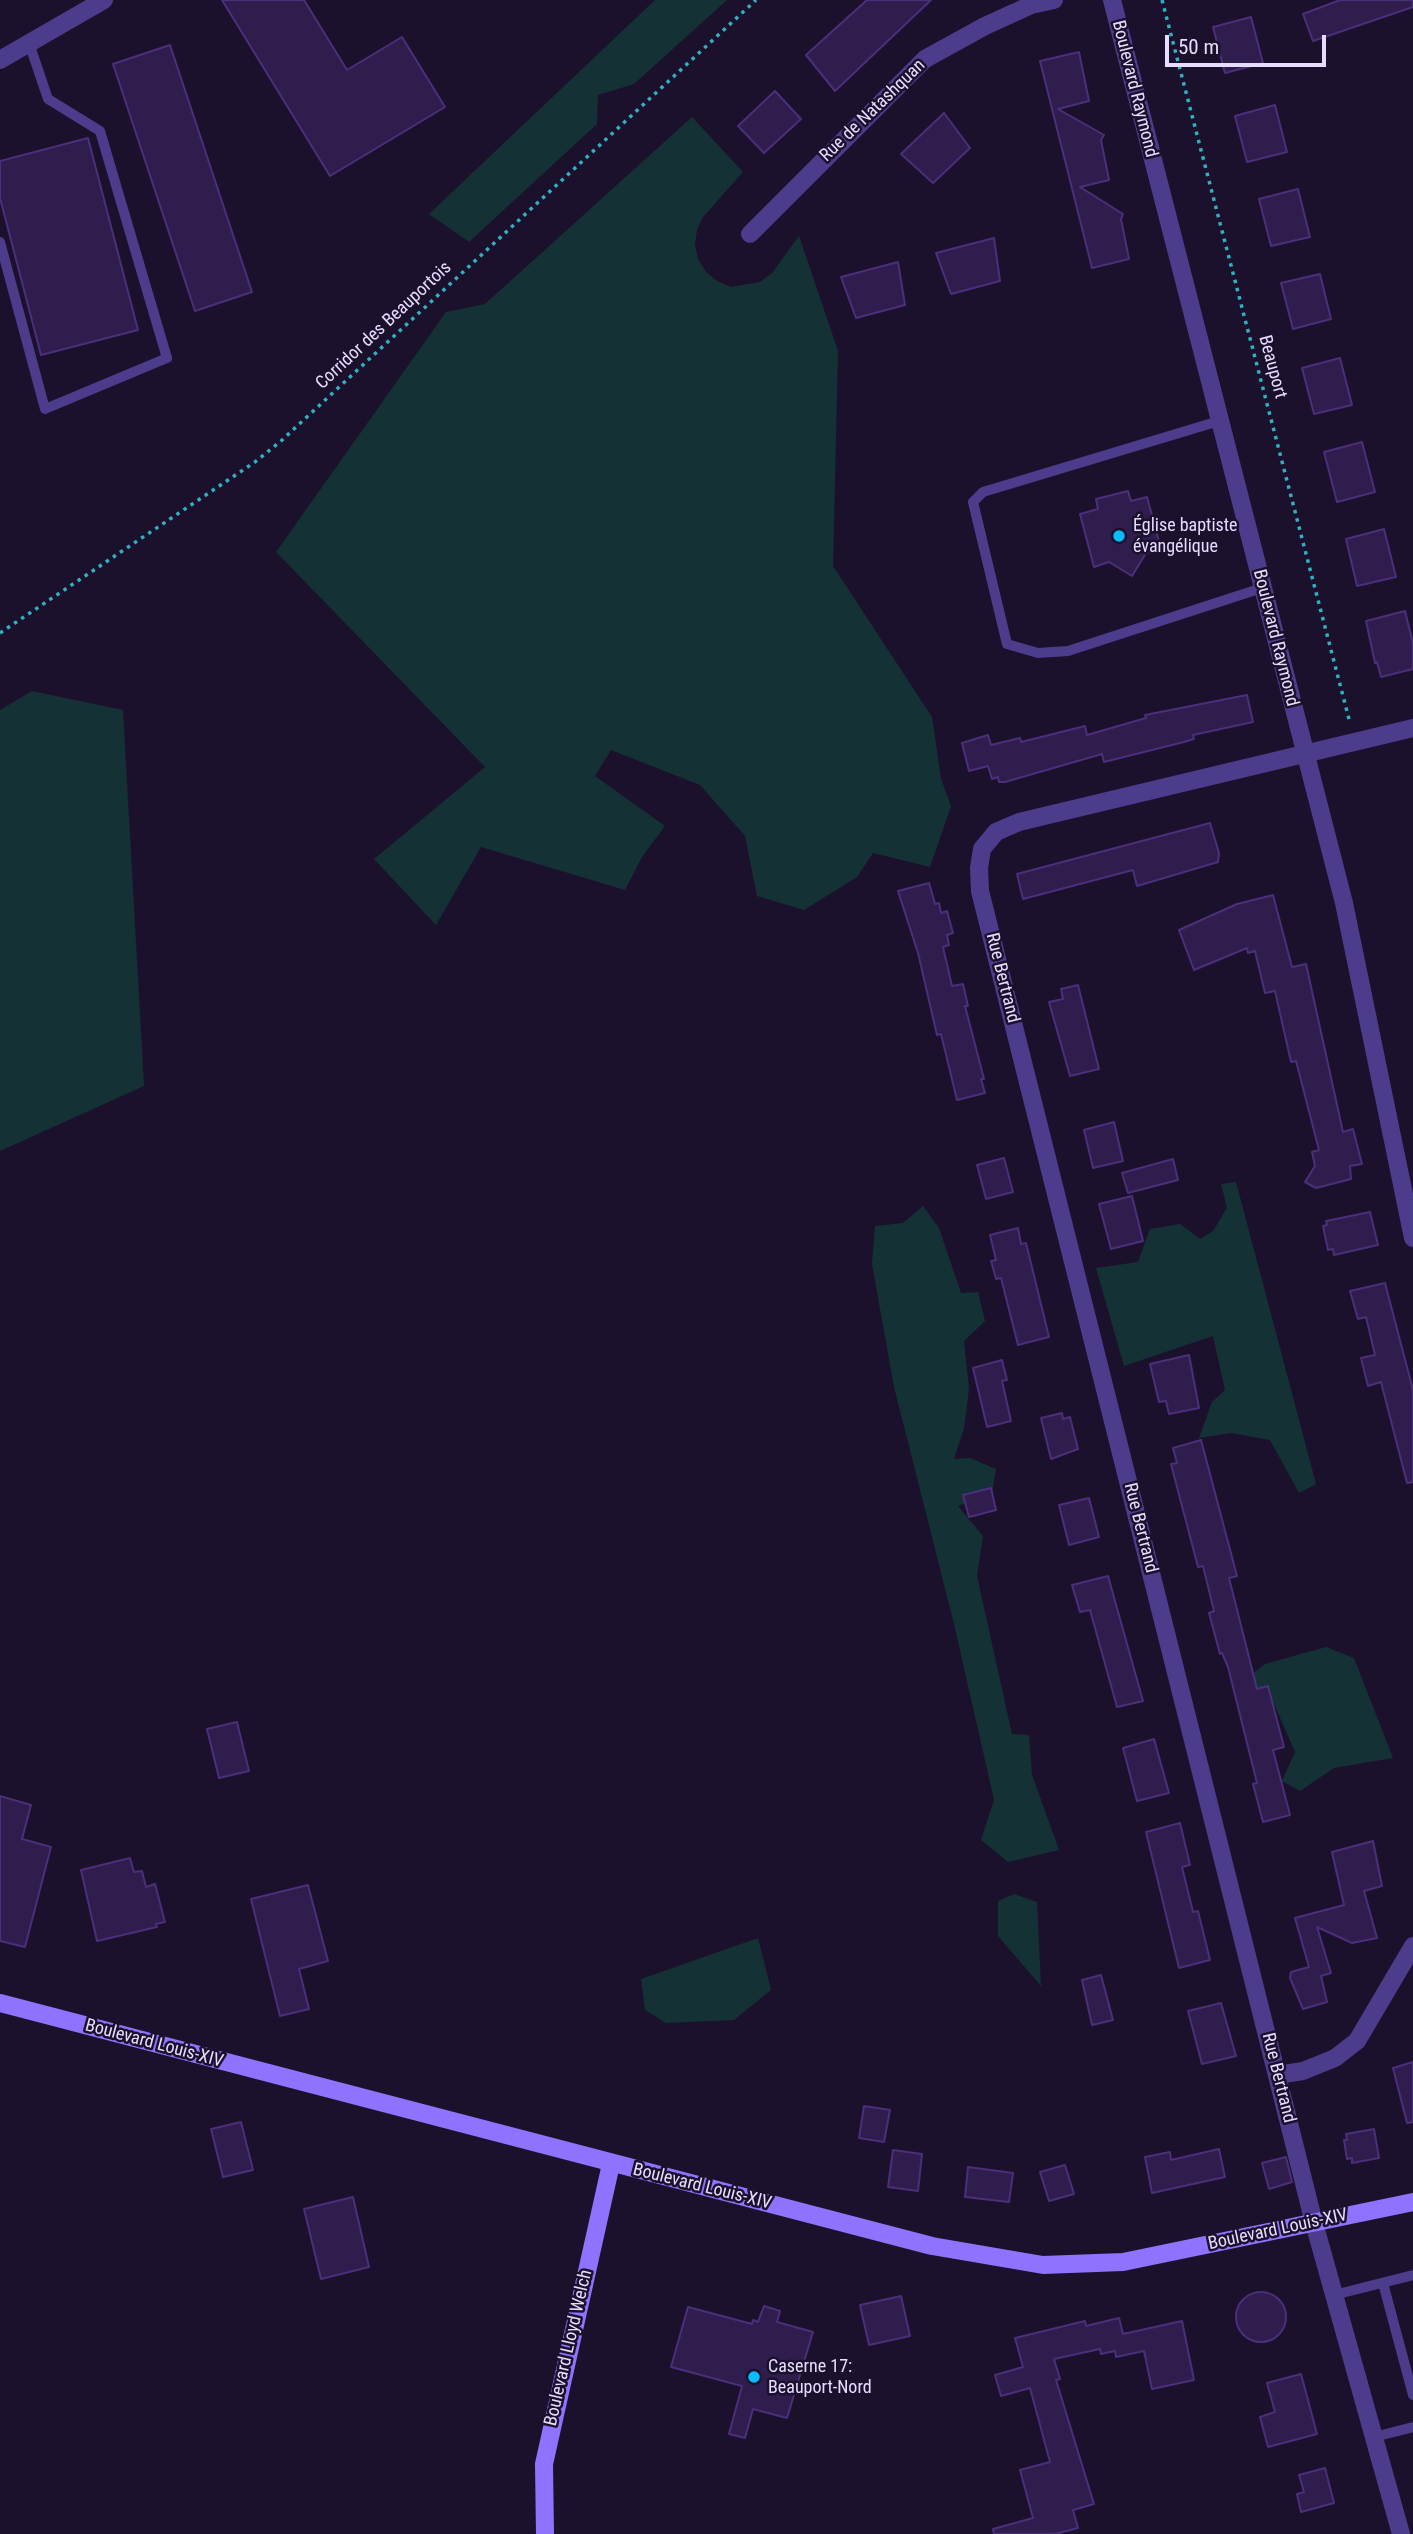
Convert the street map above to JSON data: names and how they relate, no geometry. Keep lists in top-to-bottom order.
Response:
{
  "streets": {
    "main road": ["Boulevard Louis-XIV", "Boulevard Lloyd Welch"],
    "street": ["Boulevard Raymond", "Rue de Natashquan", "Rue Bertrand"],
    "path": ["Corridor des Beauportois", "Beauport"]
  },
  "crossings": [
    ["Boulevard Raymond", "Rue Bertrand"],
    ["Beauport", "Rue Bertrand"],
    ["Rue Bertrand", "Boulevard Louis-XIV"],
    ["Boulevard Louis-XIV", "Boulevard Lloyd Welch"]
  ],
  "places": ["Église baptiste évangélique", "Caserne 17: Beauport-Nord"],
  "scale_bar": "50 m"
}
